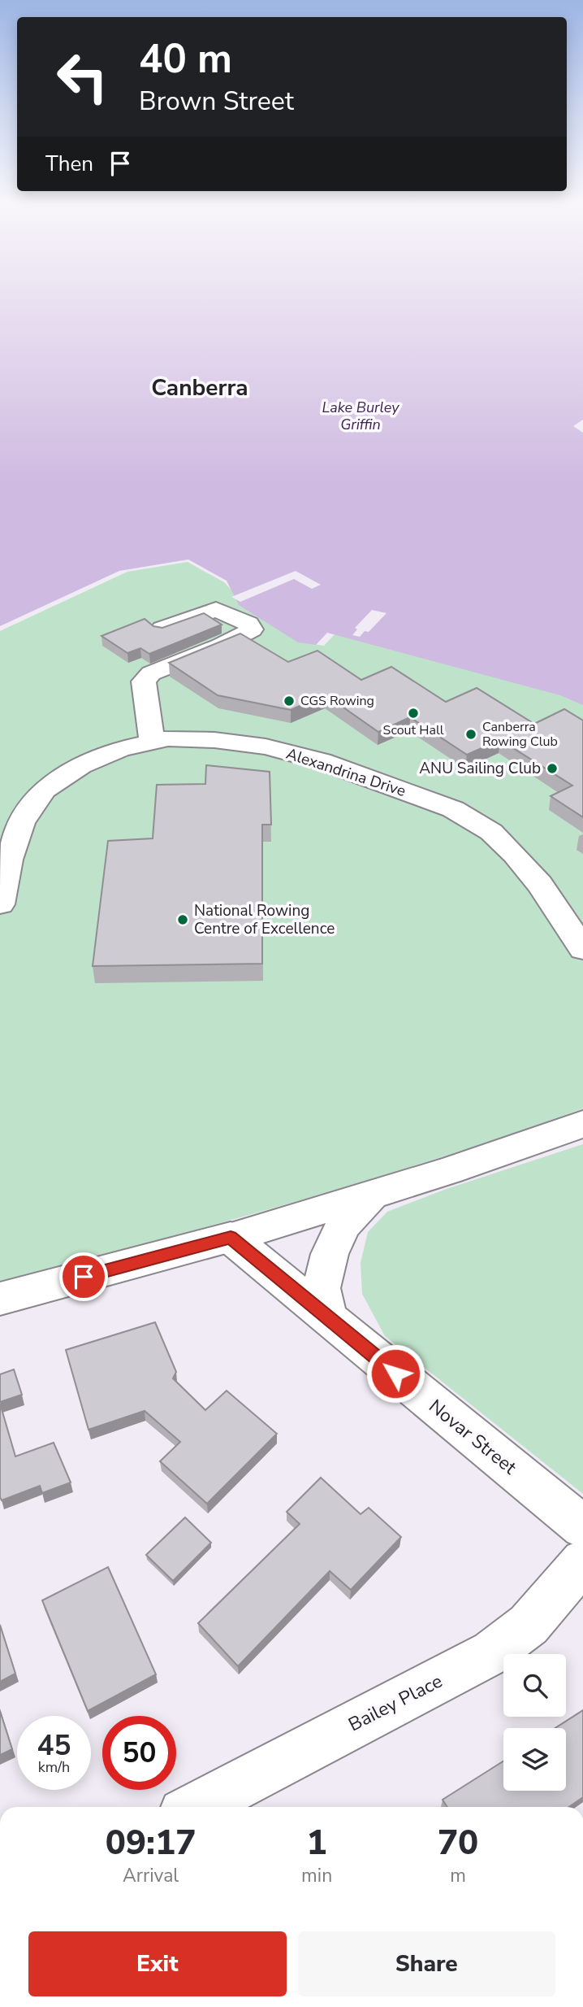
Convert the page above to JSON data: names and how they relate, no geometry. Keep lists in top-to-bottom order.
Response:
{
  "streets": {
    "street": ["Alexandrina Drive", "Novar Street", "Bailey Place"]
  },
  "districts": ["Canberra"],
  "water": ["Lake Burley Griffin"],
  "places": [
    "CGS Rowing",
    "Scout Hall",
    "Canberra Rowing Club",
    "ANU Sailing Club",
    "National Rowing Centre of Excellence"
  ],
  "page": {
    "turn": ["40 m", "Brown Street"],
    "then": "Then",
    "speed": "45 km/h",
    "limit": "50",
    "eta": [
      "09:17",
      "Arrival",
      "1",
      "min",
      "70",
      "m"
    ],
    "buttons": ["Exit", "Share"]
  }
}
